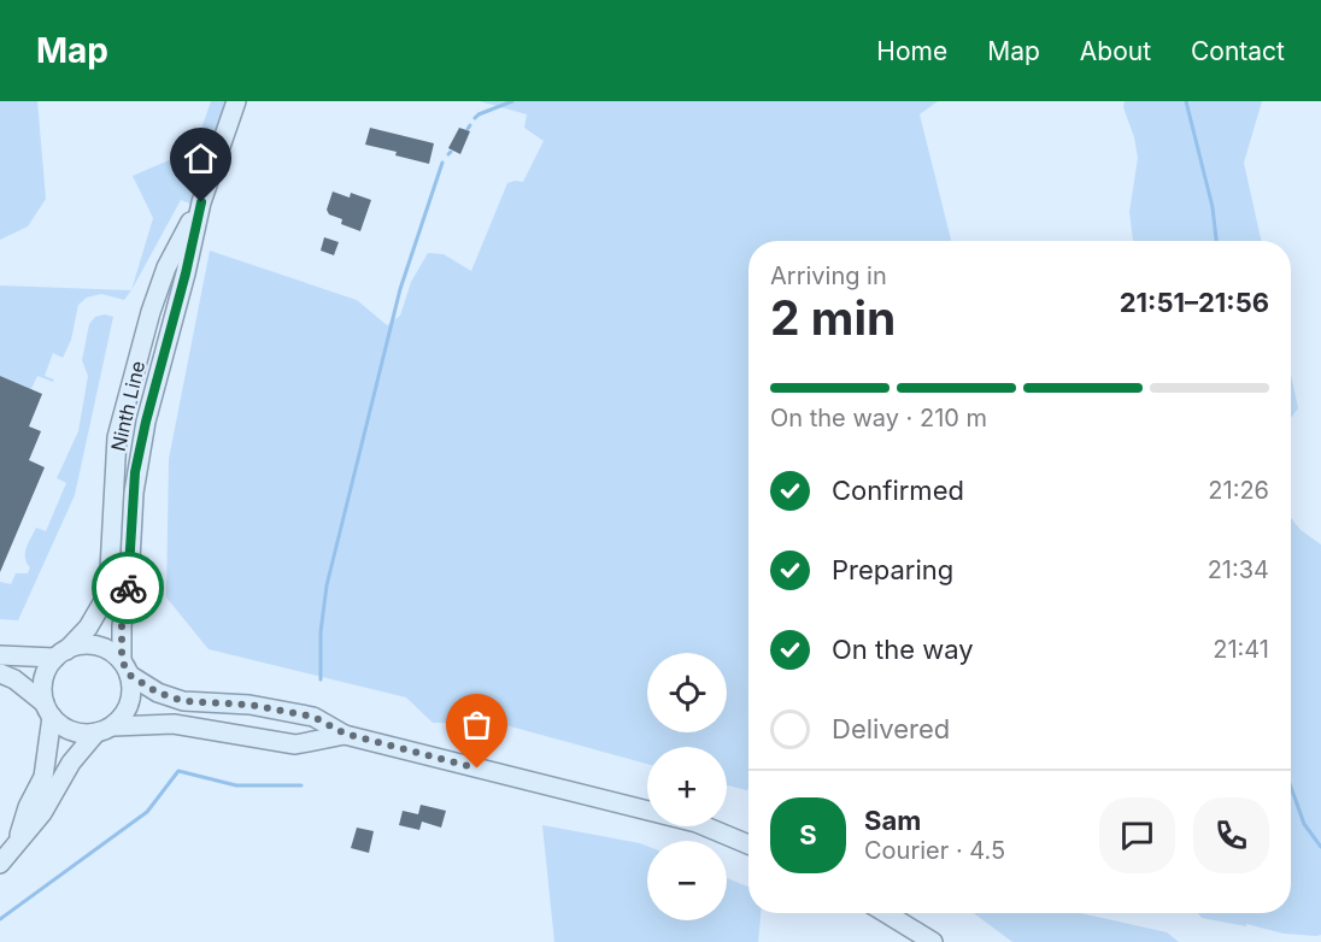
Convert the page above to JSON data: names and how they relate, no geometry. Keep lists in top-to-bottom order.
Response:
{
  "streets": {
    "main road": ["Ninth Line"]
  },
  "page": {
    "header": "Map",
    "nav": [
      "Home",
      "Map",
      "About",
      "Contact"
    ],
    "heading": ["2 min", "Arriving in", "21:51–21:56"],
    "panel": ["Sam", "Courier · 4.5"],
    "bar": "On the way · 210 m",
    "list": [
      ["Confirmed", "21:26"],
      ["Preparing", "21:34"],
      ["On the way", "21:41"],
      "Delivered"
    ],
    "map_buttons": ["+", "−"],
    "round": "S"
  }
}
